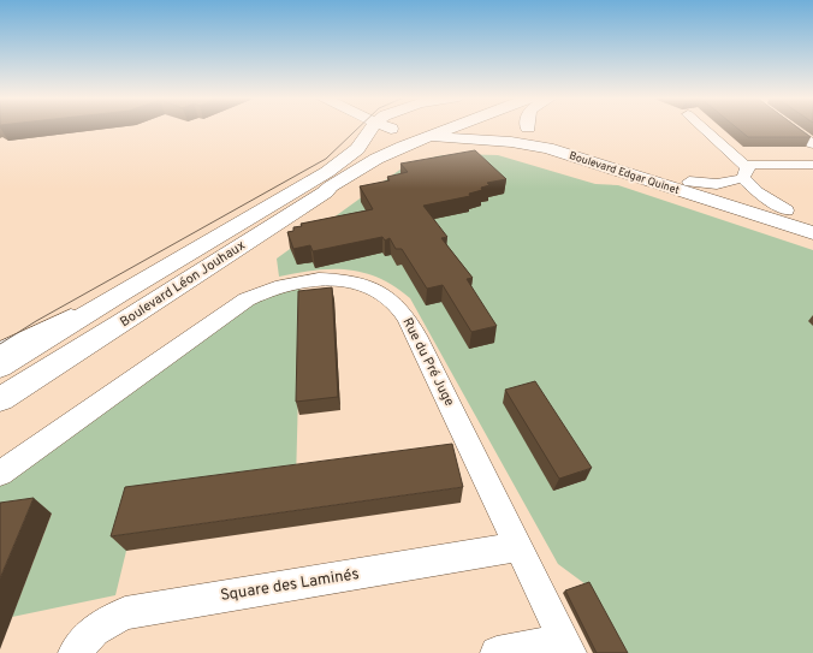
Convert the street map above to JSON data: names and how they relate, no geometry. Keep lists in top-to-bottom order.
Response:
{
  "streets": {
    "main road": ["Boulevard Edgar Quinet", "Boulevard Léon Jouhaux"],
    "street": ["Rue du Pré Juge", "Square des Laminés"]
  },
  "crossings": [
    ["Rue du Pré Juge", "Square des Laminés"]
  ]
}
